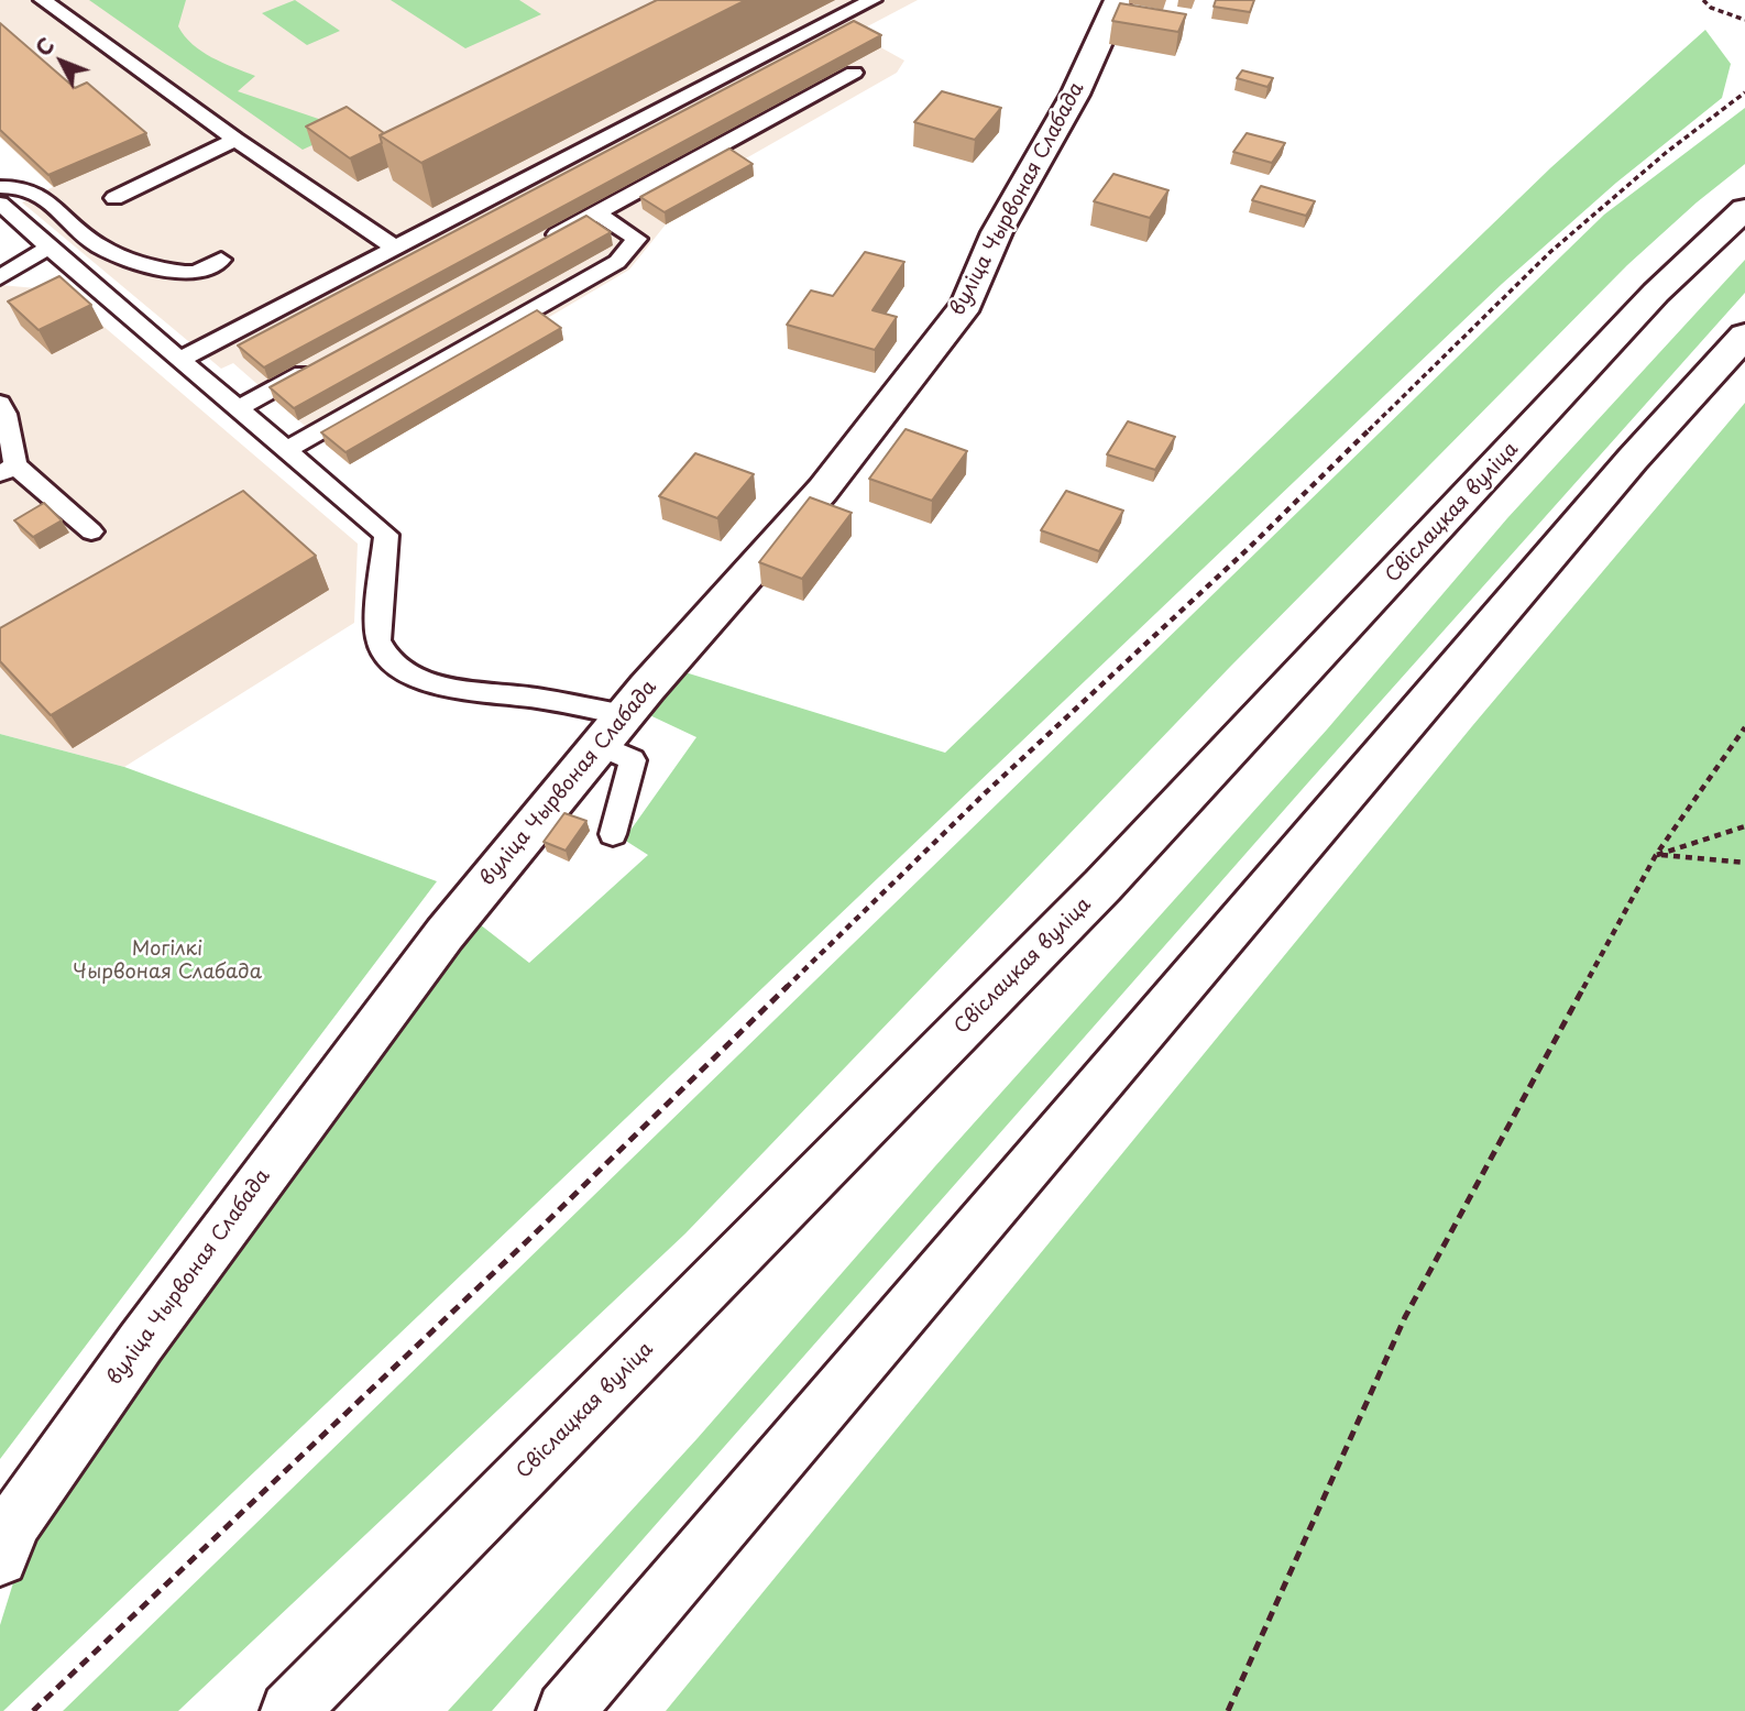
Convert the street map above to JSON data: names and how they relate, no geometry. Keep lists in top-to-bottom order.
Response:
{
  "streets": {
    "main road": ["вуліца Чырвоная Слабада", "Свіслацкая вуліца"]
  },
  "parks": ["Могілкі Чырвоная Слабада"],
  "north": "top left"
}
